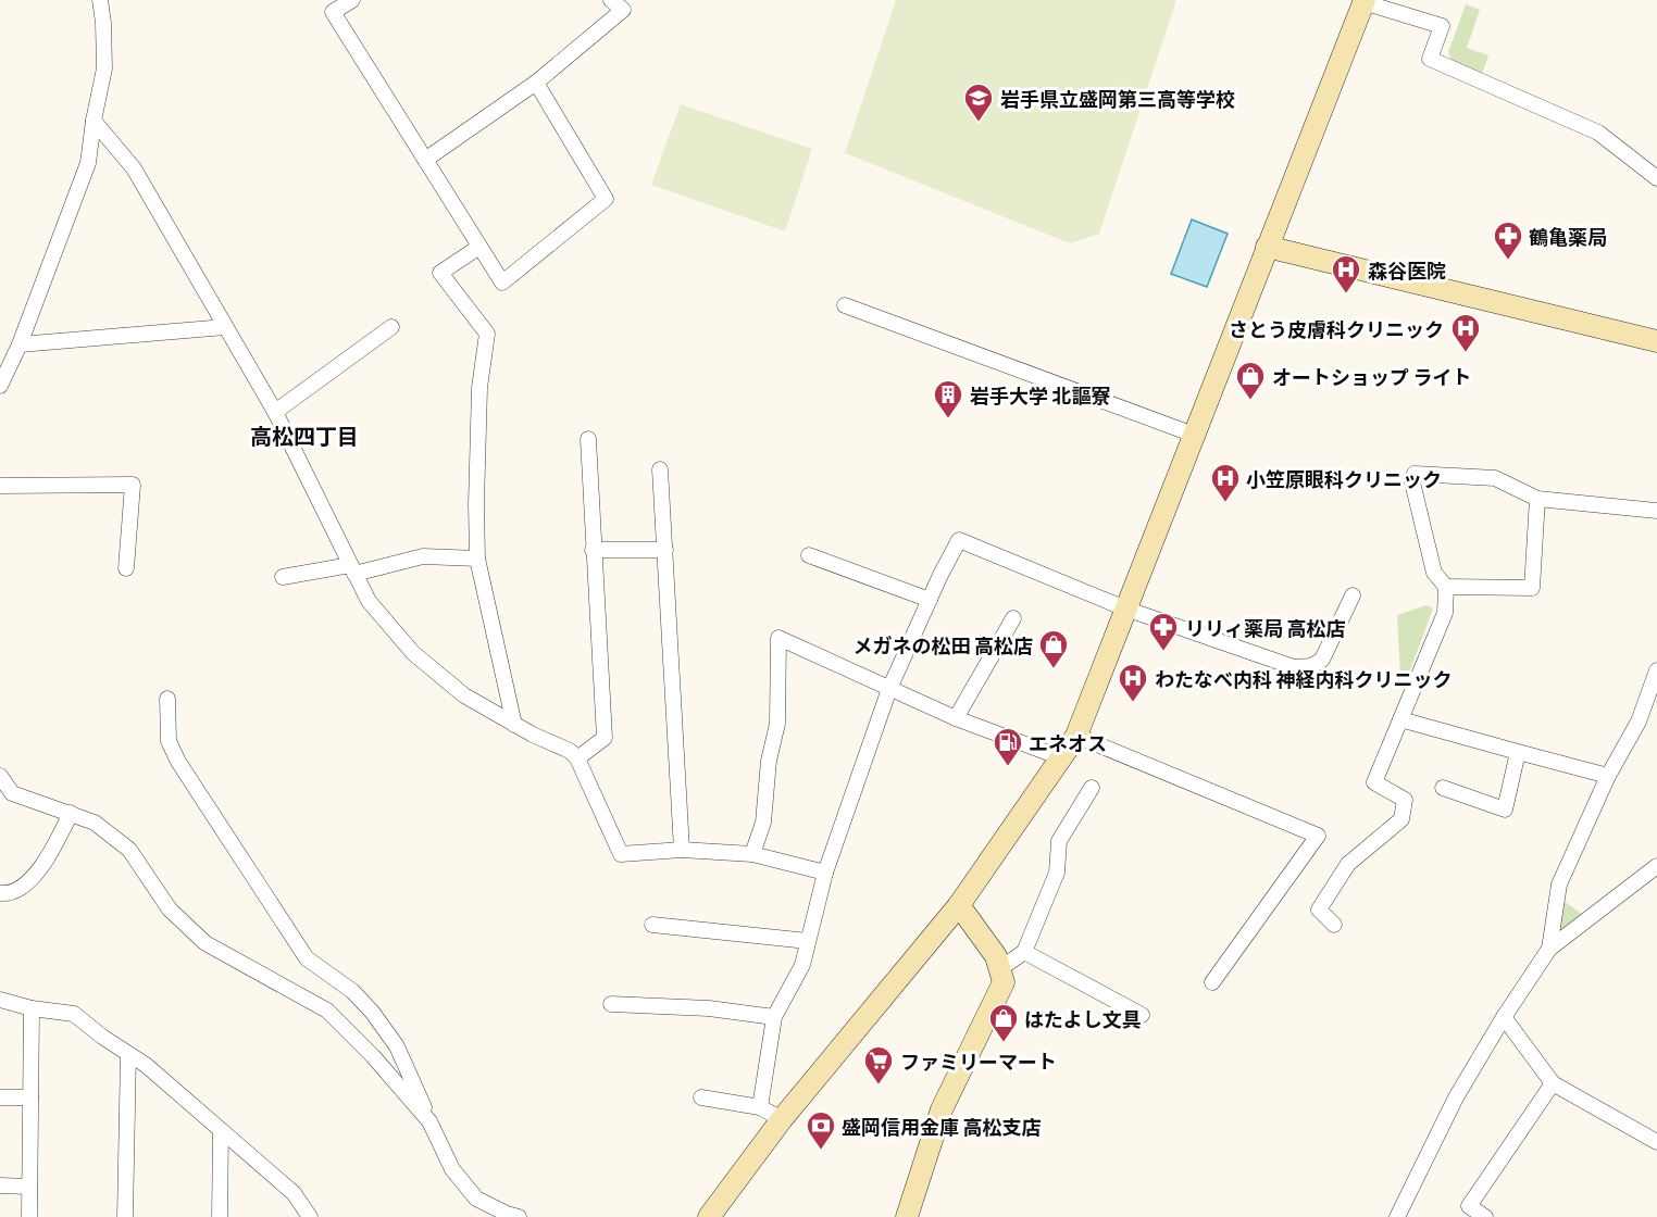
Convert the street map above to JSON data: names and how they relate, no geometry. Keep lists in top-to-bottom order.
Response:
{
  "districts": ["高松四丁目"],
  "places": {
    "school or university": ["岩手県立盛岡第三高等学校"],
    "pharmacy": ["鶴亀薬局", "リリィ薬局 高松店"],
    "hospital": [
      "森谷医院",
      "さとう皮膚科クリニック",
      "小笠原眼科クリニック",
      "わたなべ内科 神経内科クリニック"
    ],
    "shop": ["オートショップ ライト", "メガネの松田 高松店", "はたよし文具"],
    "building": ["岩手大学 北謳寮"],
    "fuel station": ["エネオス"],
    "supermarket": ["ファミリーマート"],
    "bank": ["盛岡信用金庫 高松支店"]
  }
}
